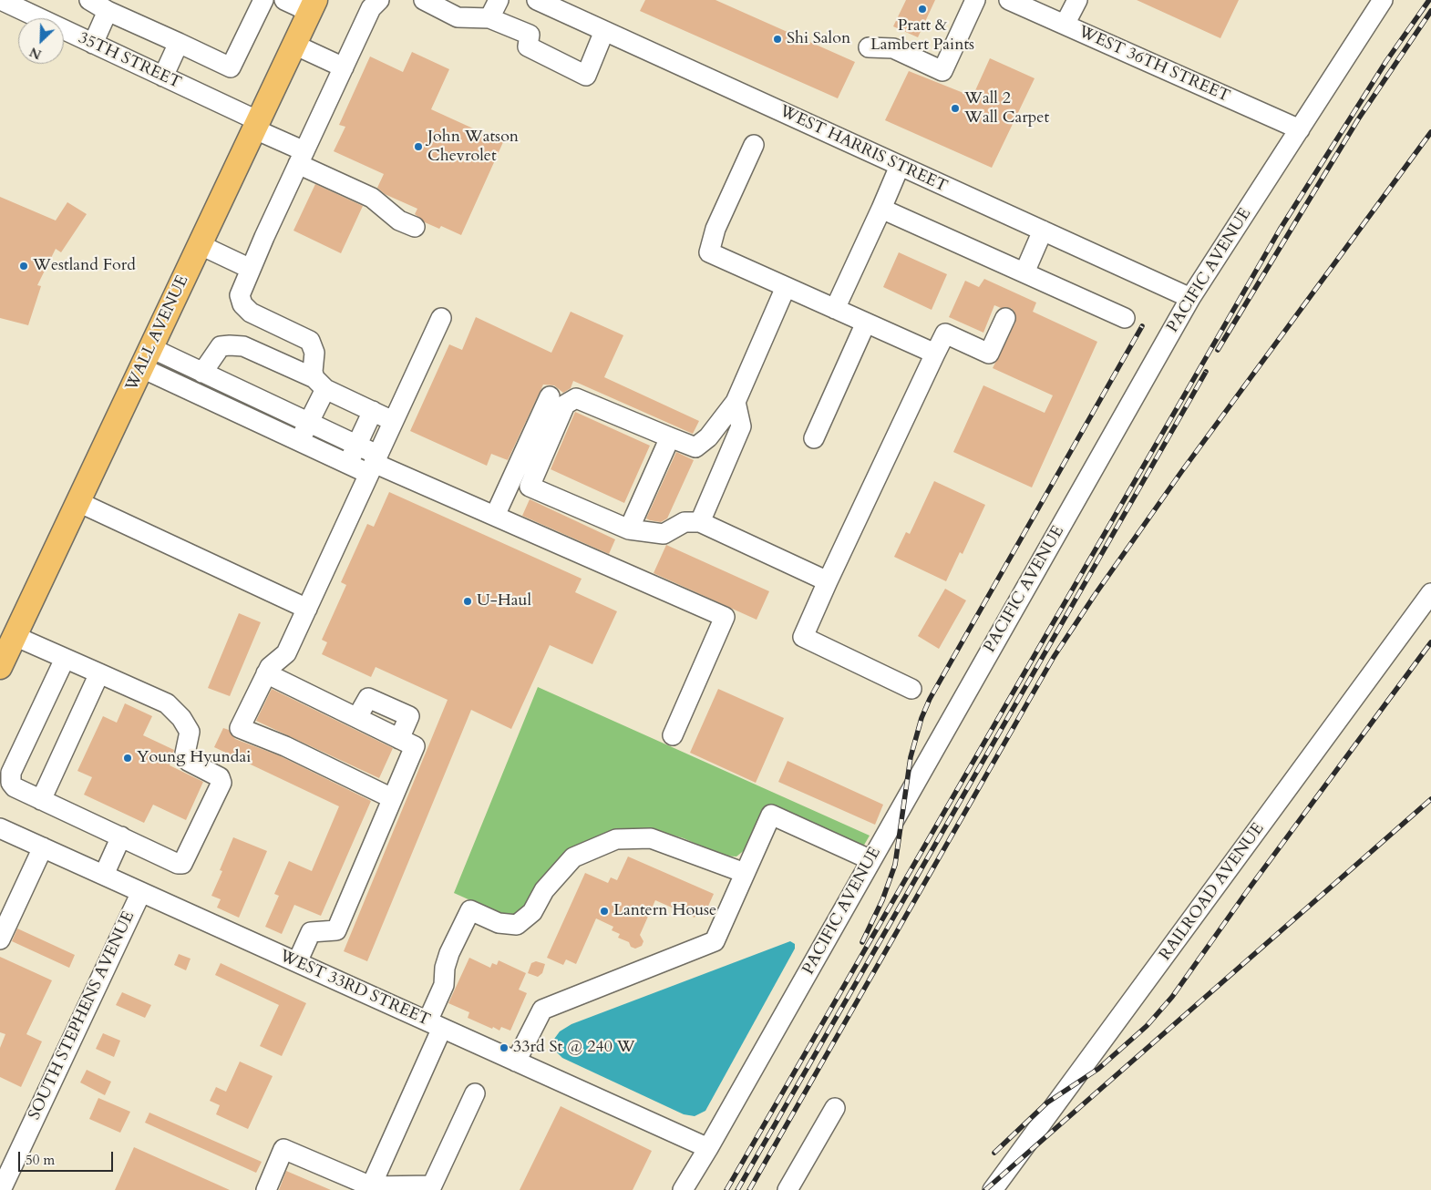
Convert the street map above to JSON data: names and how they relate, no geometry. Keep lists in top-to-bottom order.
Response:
{
  "streets": {
    "main road": ["WALL AVENUE"],
    "street": [
      "35TH STREET",
      "WEST 36TH STREET",
      "WEST HARRIS STREET",
      "PACIFIC AVENUE",
      "RAILROAD AVENUE",
      "WEST 33RD STREET",
      "SOUTH STEPHENS AVENUE"
    ]
  },
  "crossings": [
    ["35TH STREET", "WALL AVENUE"],
    ["WEST 36TH STREET", "PACIFIC AVENUE"],
    ["WEST HARRIS STREET", "PACIFIC AVENUE"],
    ["PACIFIC AVENUE", "WEST 33RD STREET"],
    ["WEST 33RD STREET", "SOUTH STEPHENS AVENUE"]
  ],
  "places": [
    "Pratt & Lambert Paints",
    "Shi Salon",
    "Wall 2 Wall Carpet",
    "John Watson Chevrolet",
    "Westland Ford",
    "U-Haul",
    "Young Hyundai",
    "Lantern House",
    "33rd St @ 240 W"
  ],
  "scale_bar": "50 m",
  "north": "bottom left"
}
